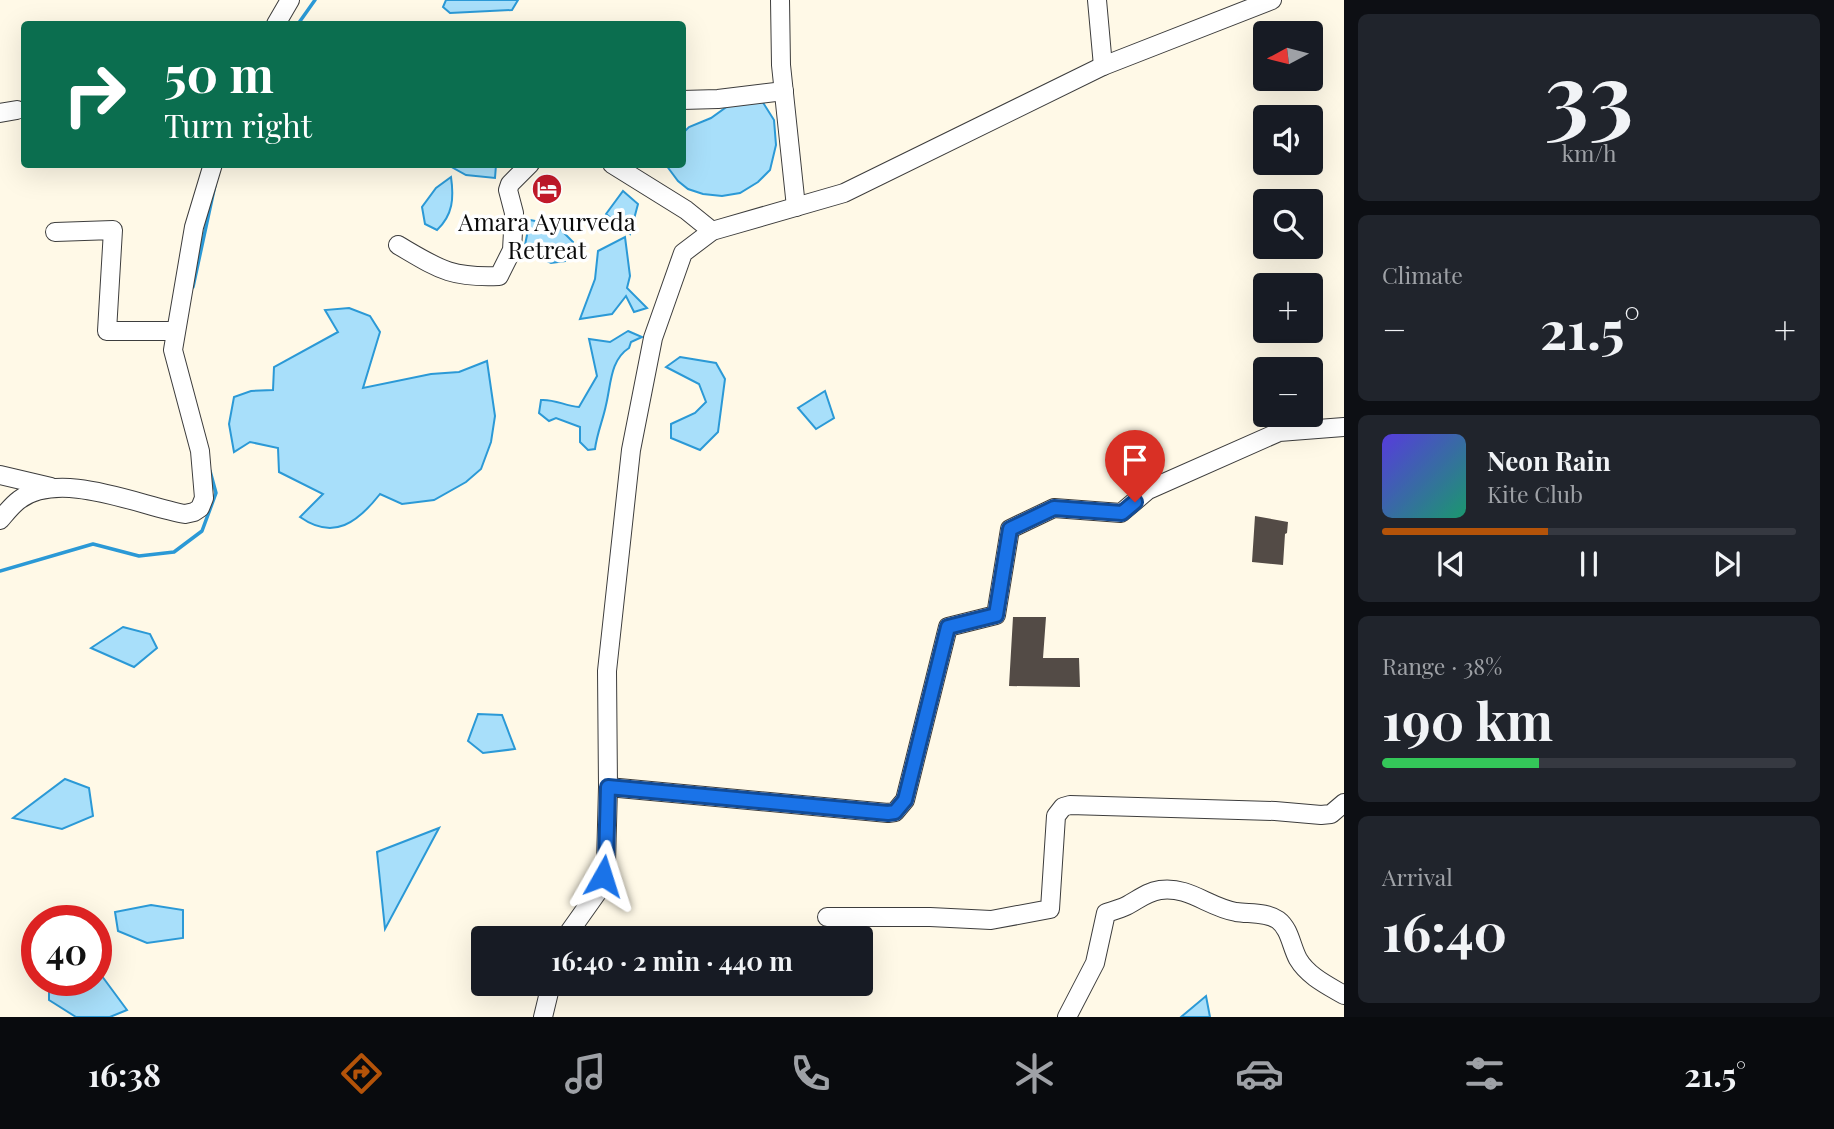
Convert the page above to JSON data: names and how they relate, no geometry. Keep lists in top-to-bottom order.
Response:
{
  "places": {
    "hotel": ["Amara Ayurveda Retreat"]
  },
  "north": "left",
  "page": {
    "tile": [
      ["33", "km/h"],
      "Climate",
      ["Range · 38%", "190 km"],
      ["Arrival", "16:40"]
    ],
    "map_buttons": ["+", "−"],
    "turn": ["50 m", "Turn right"],
    "heat": ["−", "21.5°", "+"],
    "song": ["Neon Rain", "Kite Club"],
    "limit": "40",
    "trip": "16:40 · 2 min · 440 m",
    "tabs": ["16:38", "21.5°"]
  }
}
